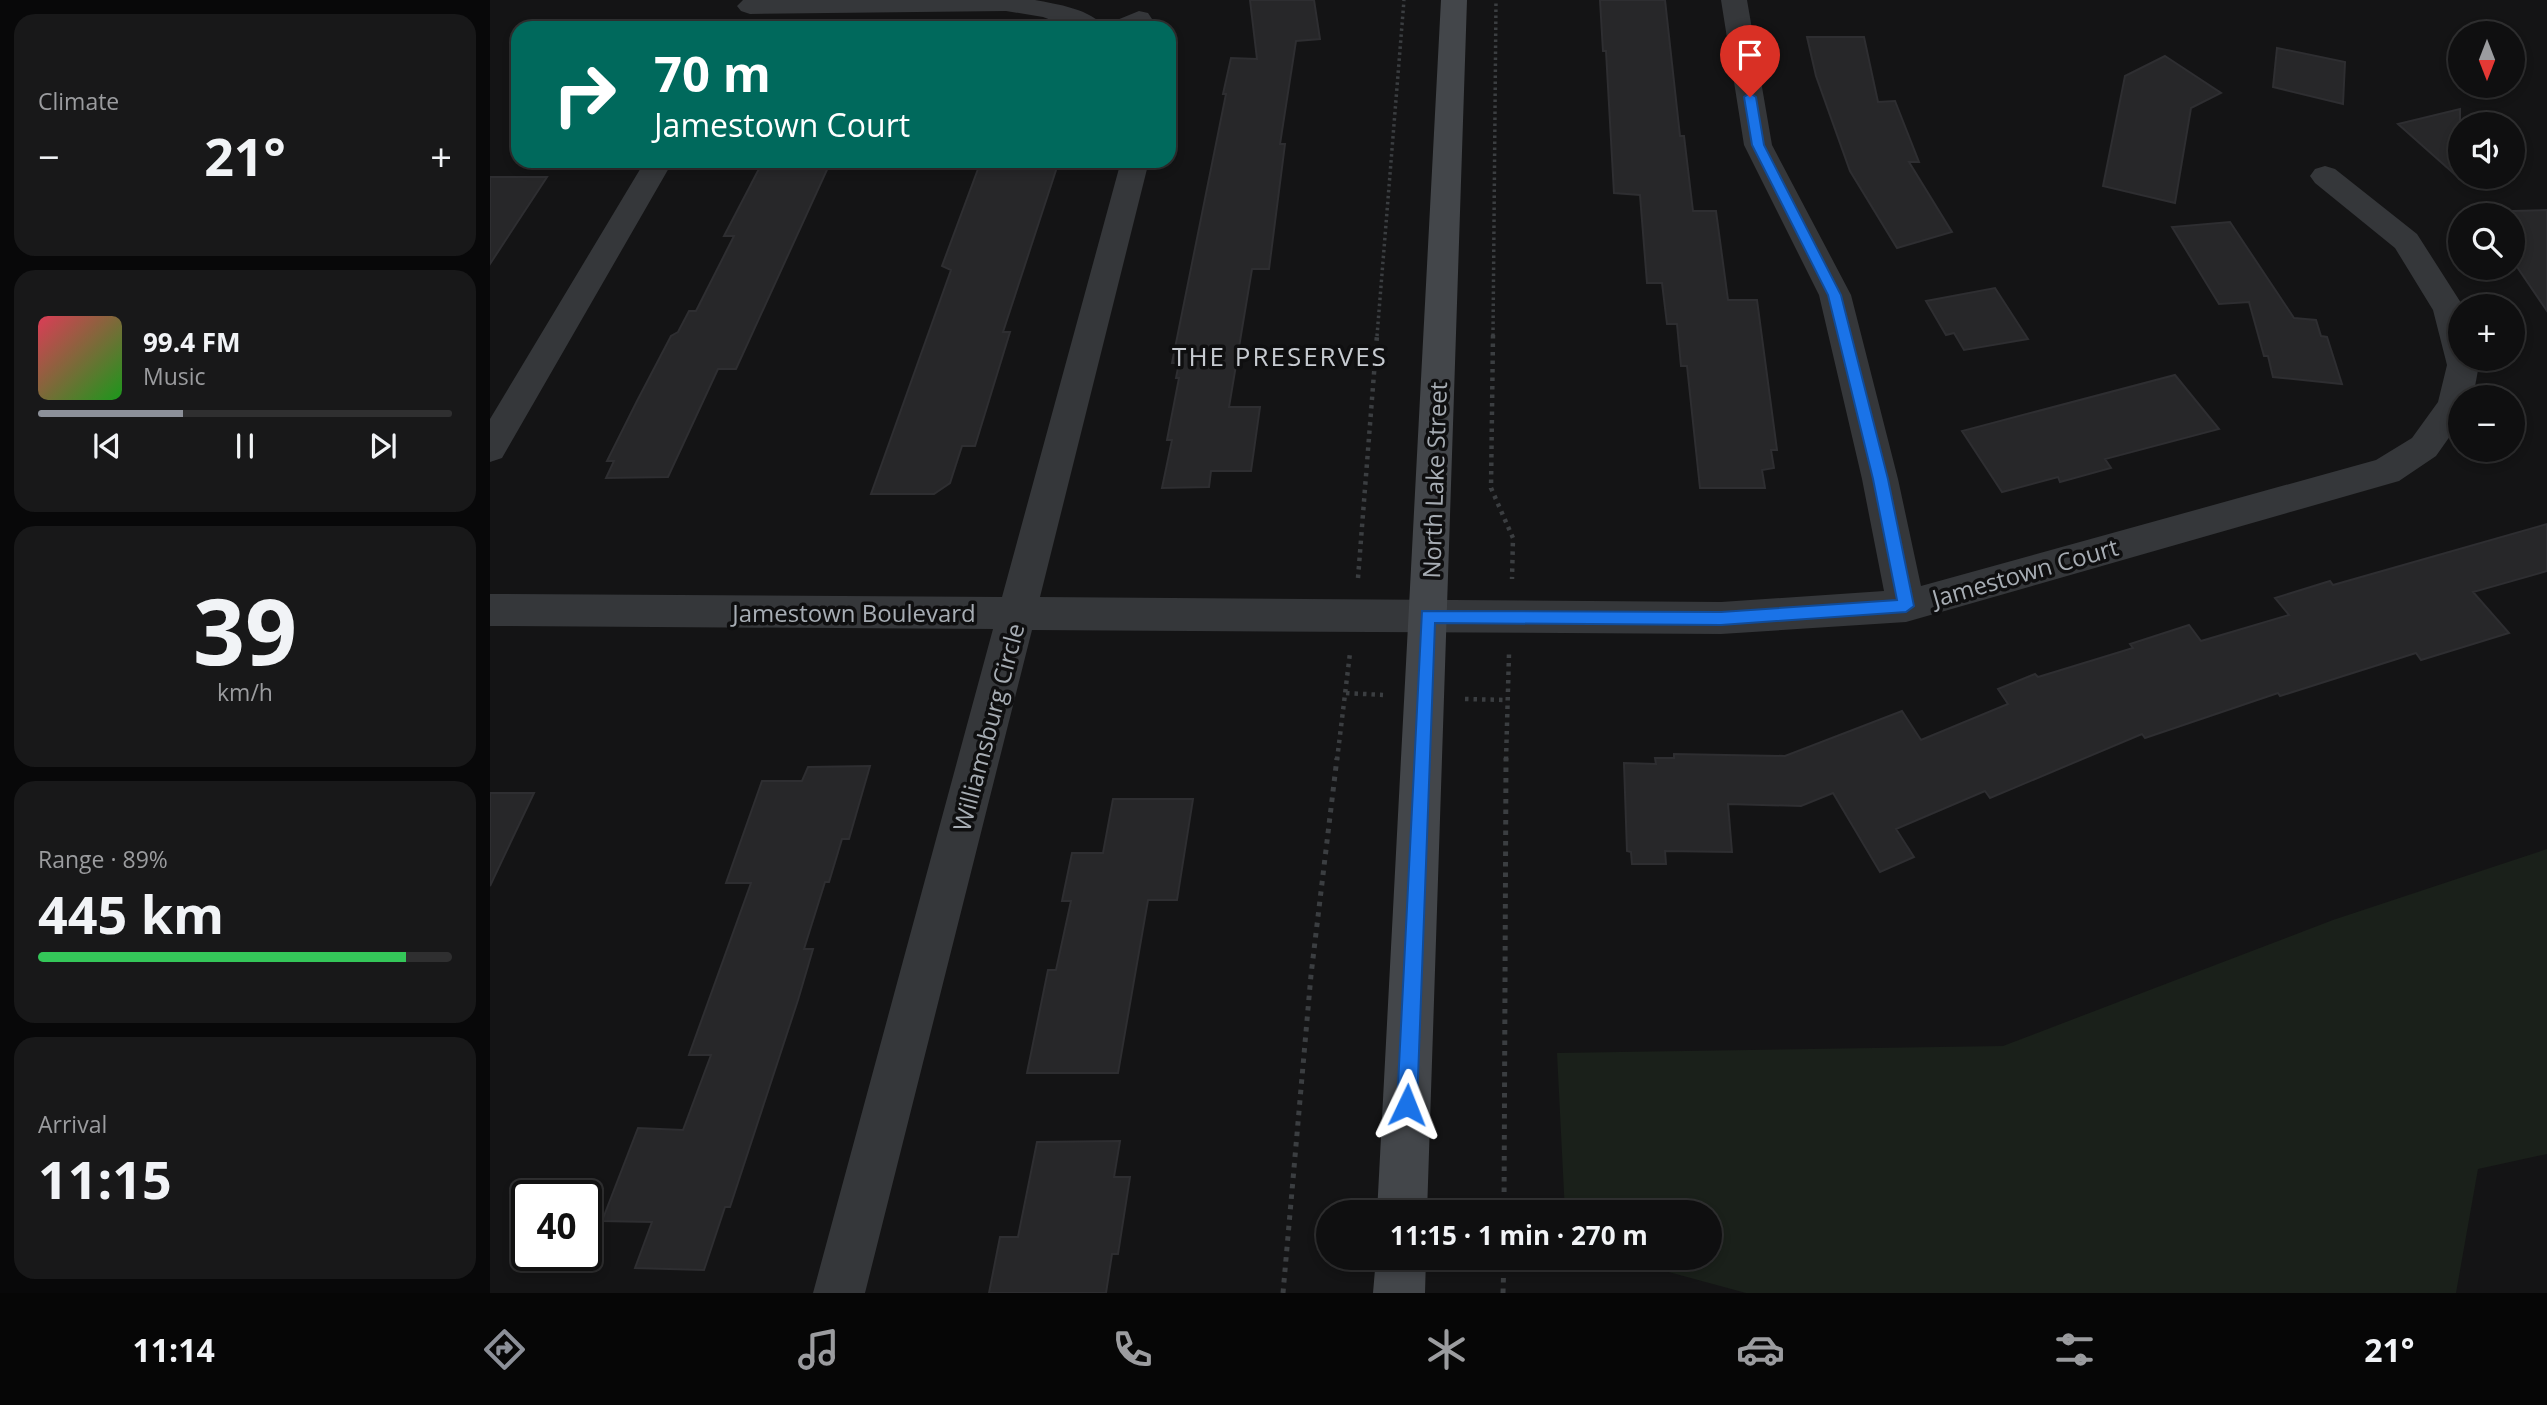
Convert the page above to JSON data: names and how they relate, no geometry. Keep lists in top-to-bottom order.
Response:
{
  "streets": {
    "street": [
      "North Lake Street",
      "Jamestown Court",
      "Jamestown Boulevard",
      "Williamsburg Circle"
    ]
  },
  "crossings": [
    ["North Lake Street", "Jamestown Court"],
    ["North Lake Street", "Jamestown Boulevard"],
    ["Jamestown Court", "Jamestown Boulevard"],
    ["Jamestown Boulevard", "Williamsburg Circle"]
  ],
  "districts": ["THE PRESERVES"],
  "north": "bottom",
  "page": {
    "tile": [
      "Climate",
      ["39", "km/h"],
      ["Range · 89%", "445 km"],
      ["Arrival", "11:15"]
    ],
    "map_buttons": ["+", "−"],
    "turn": ["70 m", "Jamestown Court"],
    "heat": ["−", "21°", "+"],
    "song": ["99.4 FM", "Music"],
    "limit": "40",
    "trip": "11:15 · 1 min · 270 m",
    "tabs": ["11:14", "21°"]
  }
}
